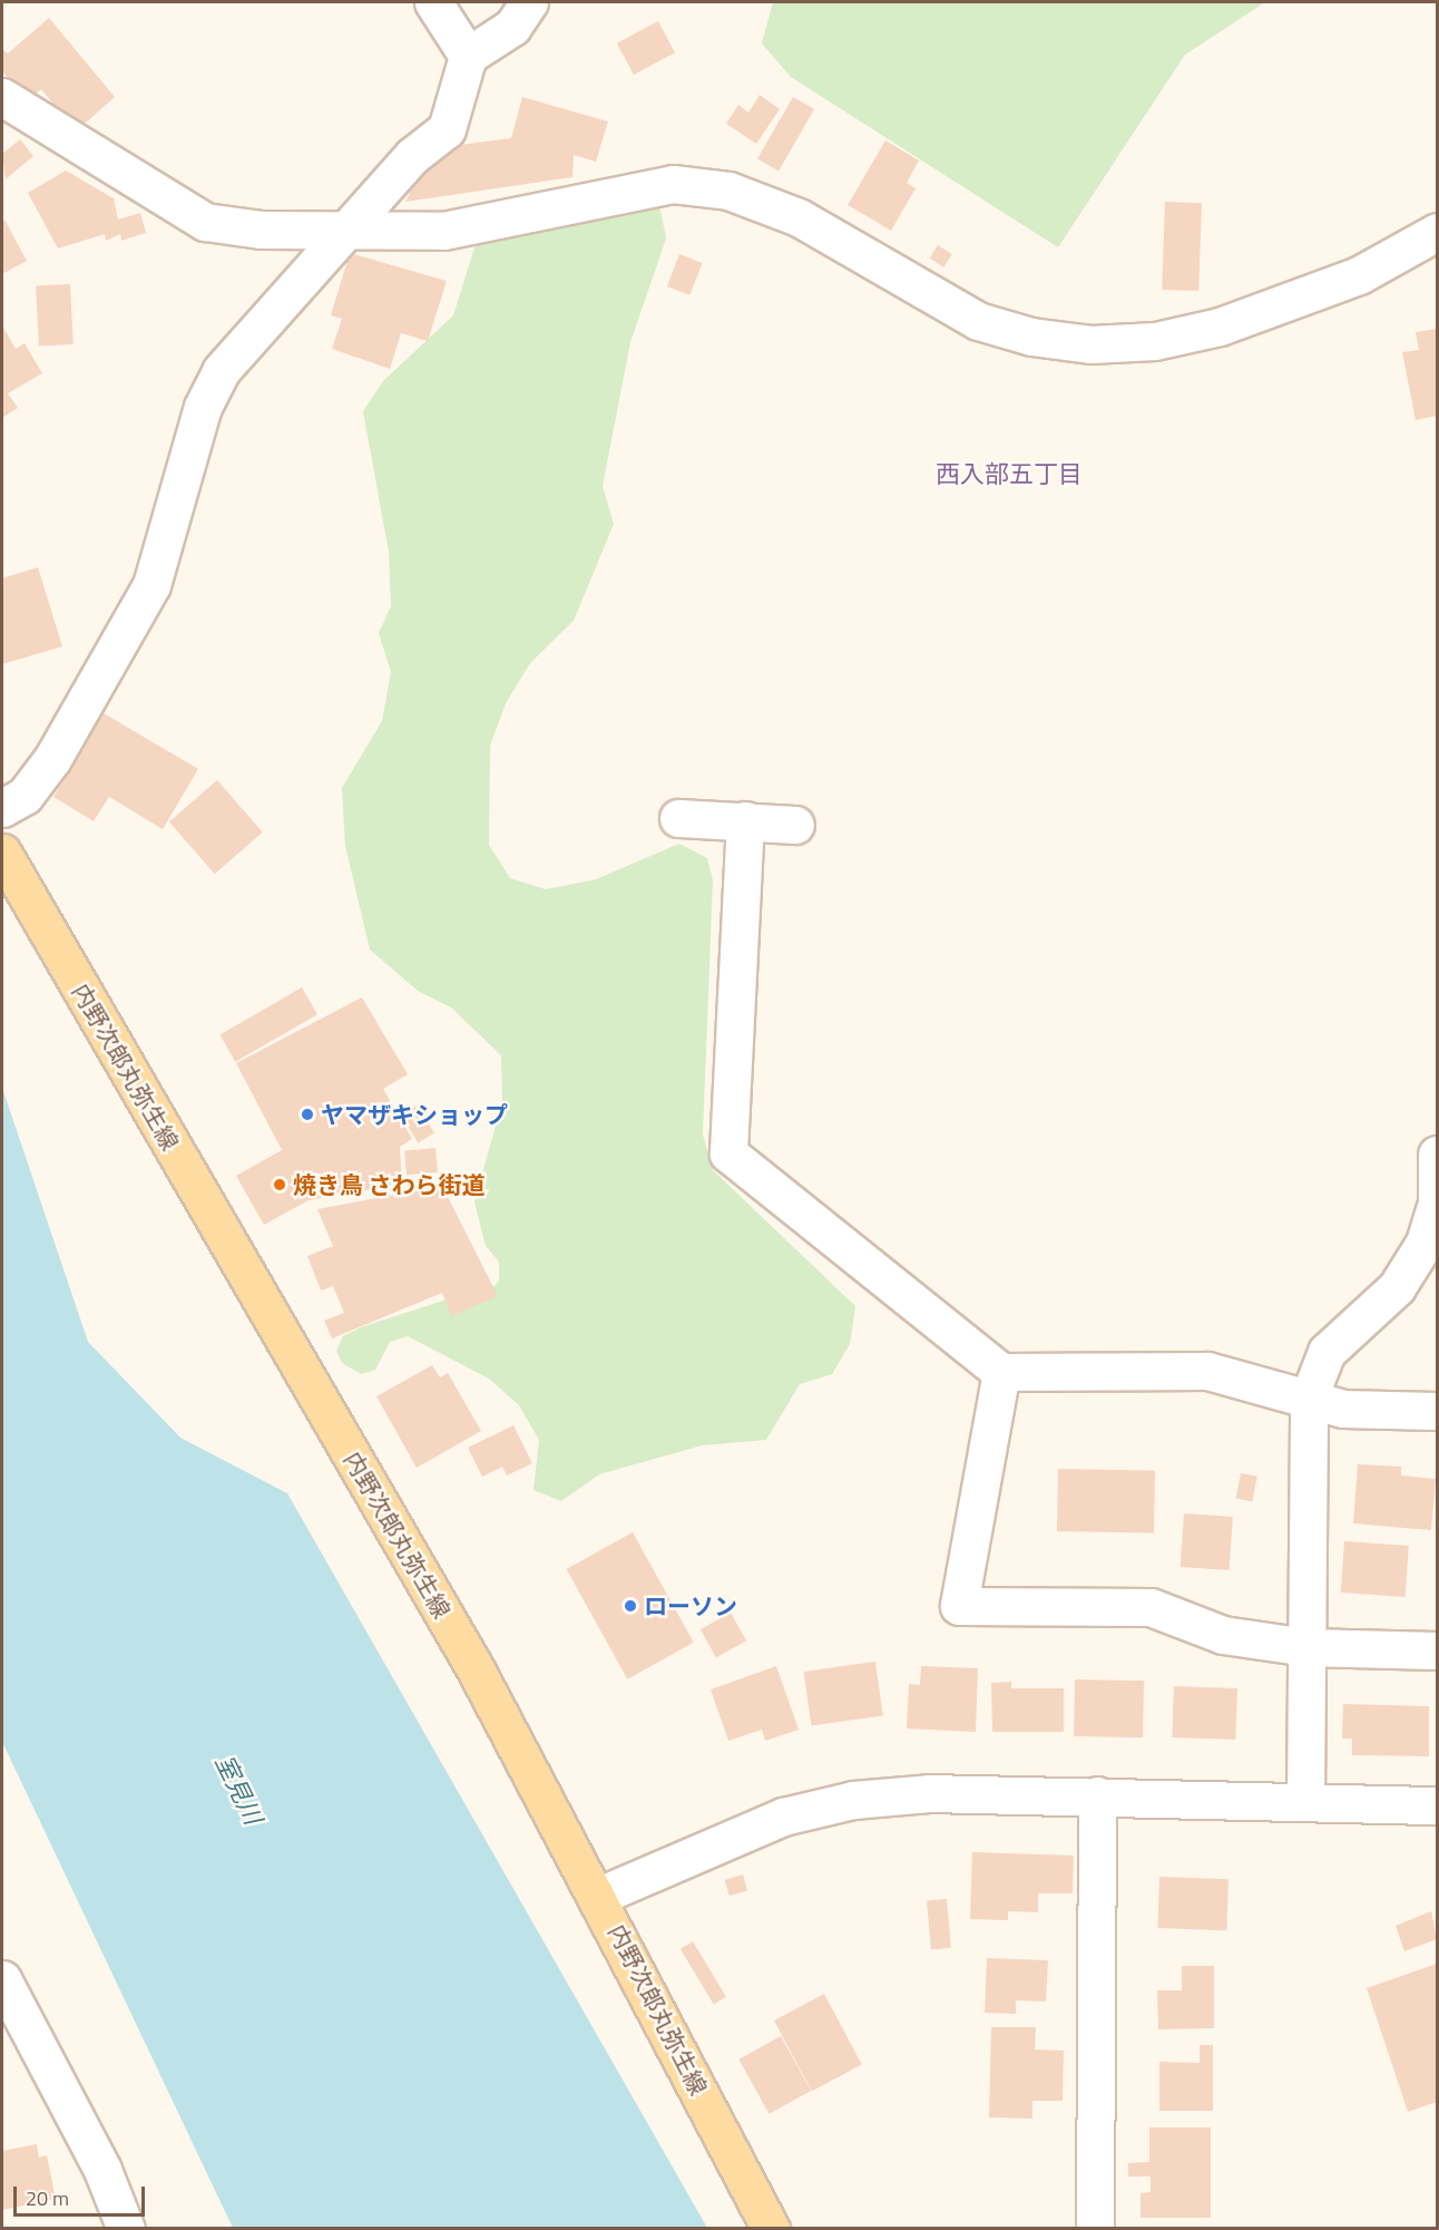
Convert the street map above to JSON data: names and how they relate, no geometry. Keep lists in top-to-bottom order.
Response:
{
  "streets": {
    "main road": ["内野次郎丸弥生線"]
  },
  "districts": ["西入部五丁目"],
  "water": ["室見川"],
  "places": ["ヤマザキショップ", "焼き鳥 さわら街道", "ローソン"],
  "scale_bar": "20 m"
}
